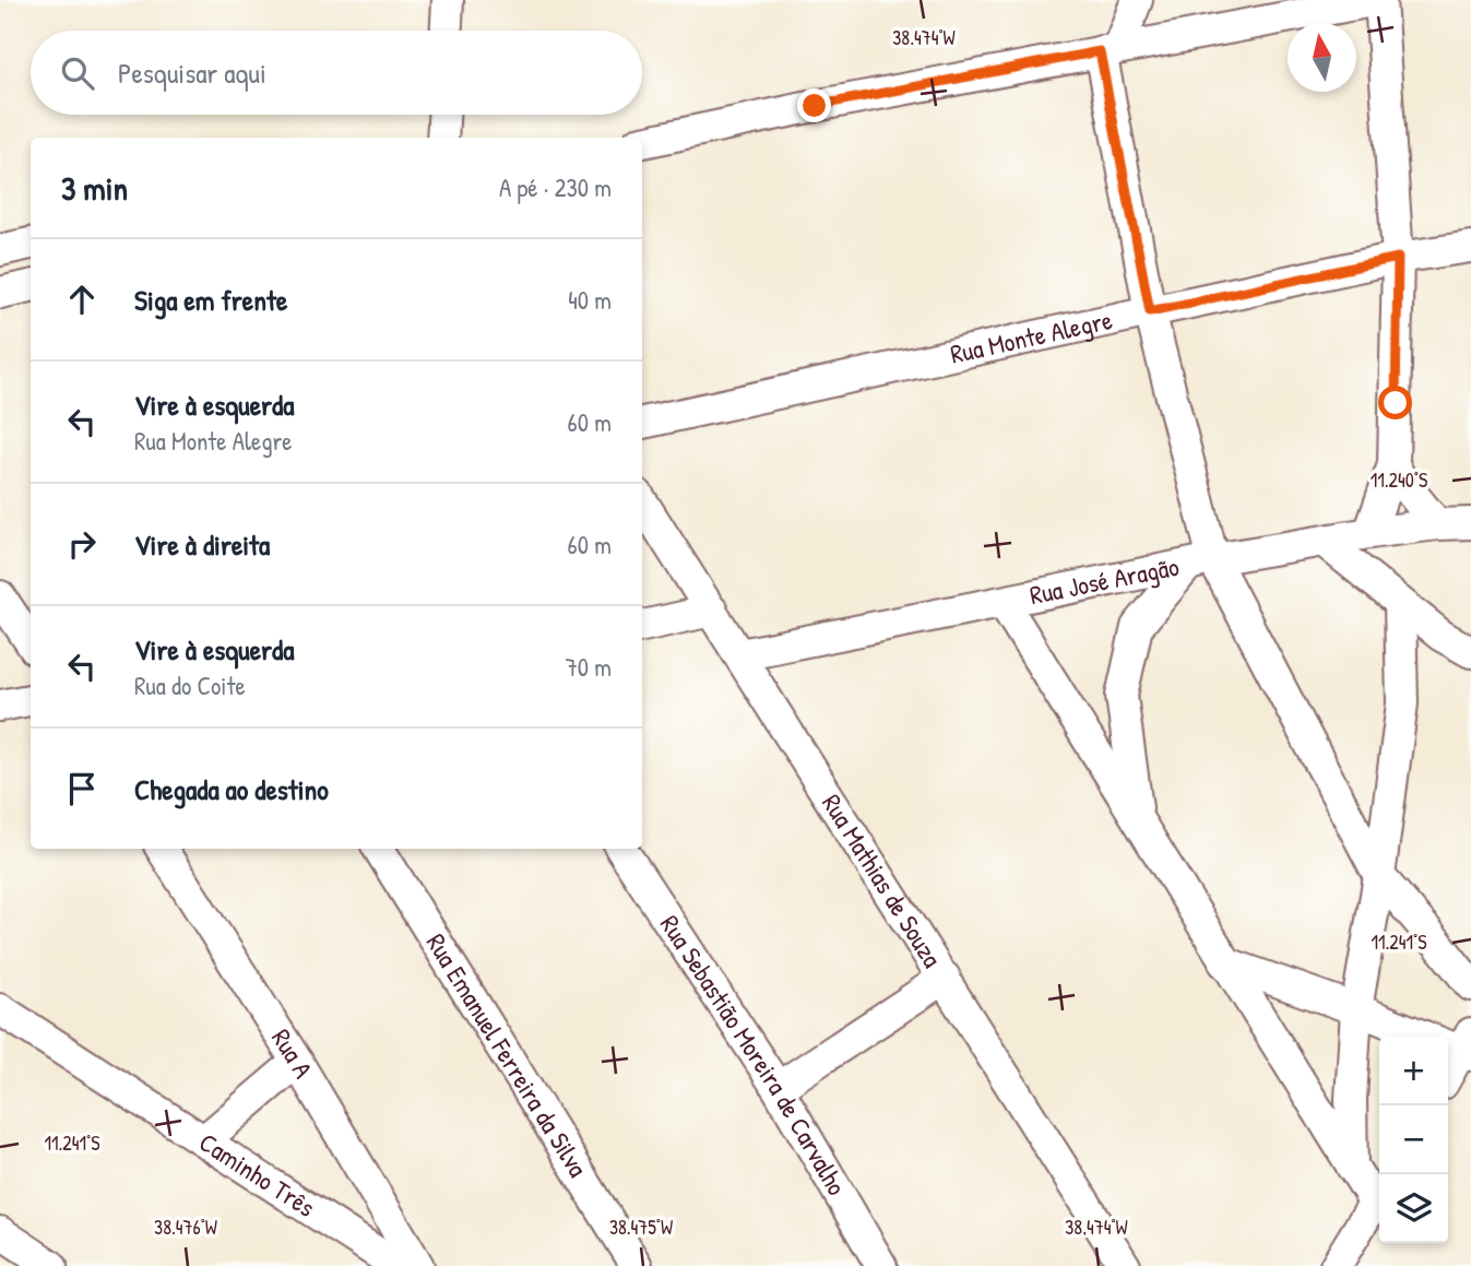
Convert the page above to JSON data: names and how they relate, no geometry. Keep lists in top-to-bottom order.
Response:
{
  "streets": {
    "street": [
      "Rua Monte Alegre",
      "Rua José Aragão",
      "Rua Mathias de Souza",
      "Rua A",
      "Rua Sebastião Moreira de Carvalho",
      "Rua Emanuel Ferreira da Silva",
      "Caminho Três"
    ]
  },
  "crossings": [
    ["Rua José Aragão", "Rua Mathias de Souza"]
  ],
  "north": "top",
  "page": {
    "search": "Pesquisar aqui",
    "heading": ["3 min", "A pé · 230 m"],
    "list": [
      ["Siga em frente", "40 m"],
      ["Vire à esquerda", "Rua Monte Alegre", "60 m"],
      ["Vire à direita", "60 m"],
      ["Vire à esquerda", "Rua do Coite", "70 m"],
      "Chegada ao destino"
    ],
    "map_buttons": ["+", "−"]
  },
  "coordinates": [
    "38.474°W",
    "11.240°S",
    "11.241°S",
    "38.476°W",
    "38.475°W"
  ]
}
